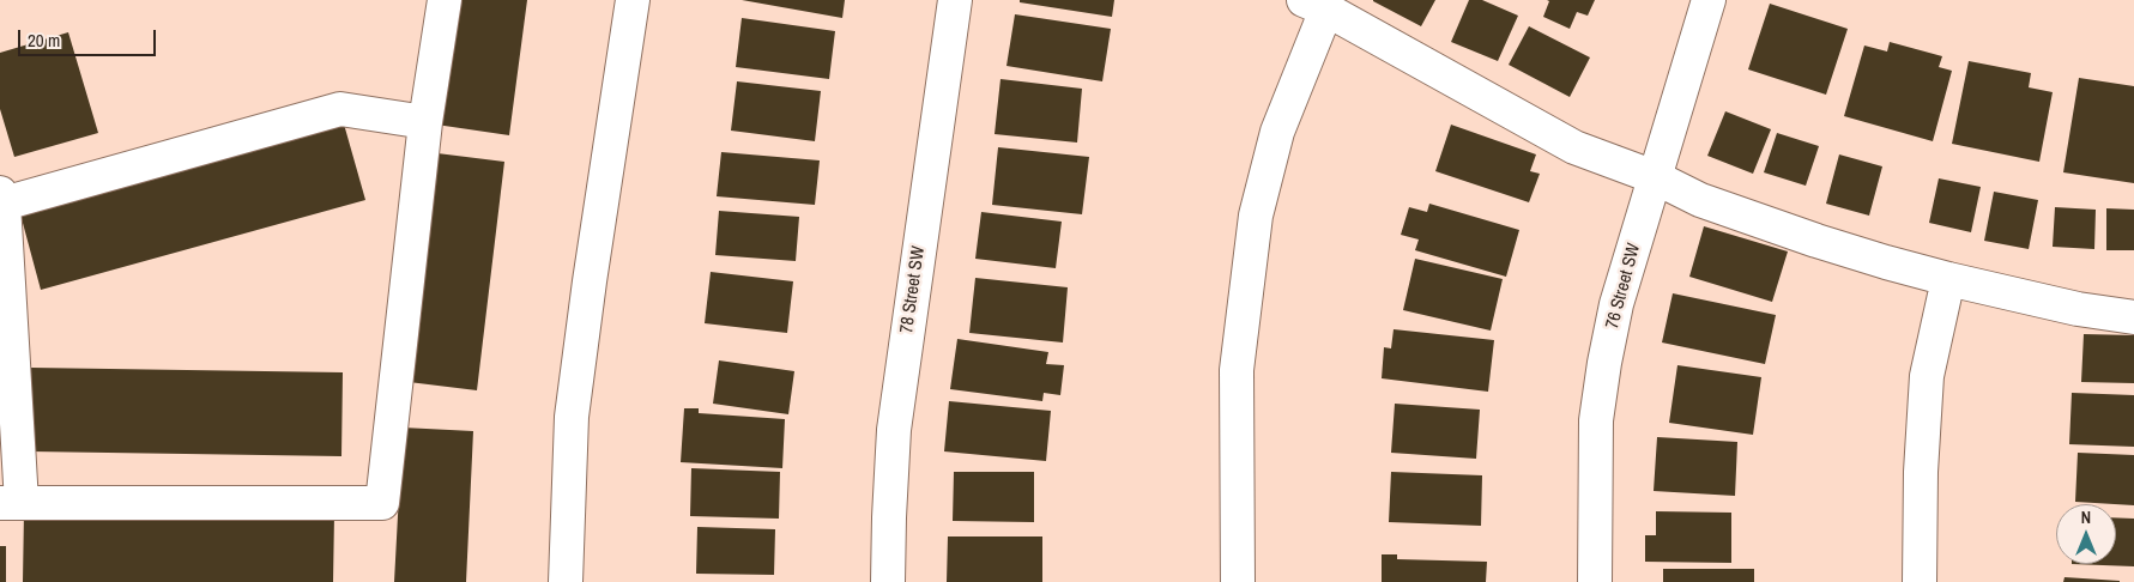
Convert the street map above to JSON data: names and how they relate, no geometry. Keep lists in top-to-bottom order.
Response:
{
  "streets": {
    "street": ["76 Street SW", "78 Street SW"]
  },
  "scale_bar": "20 m",
  "north": "top"
}
